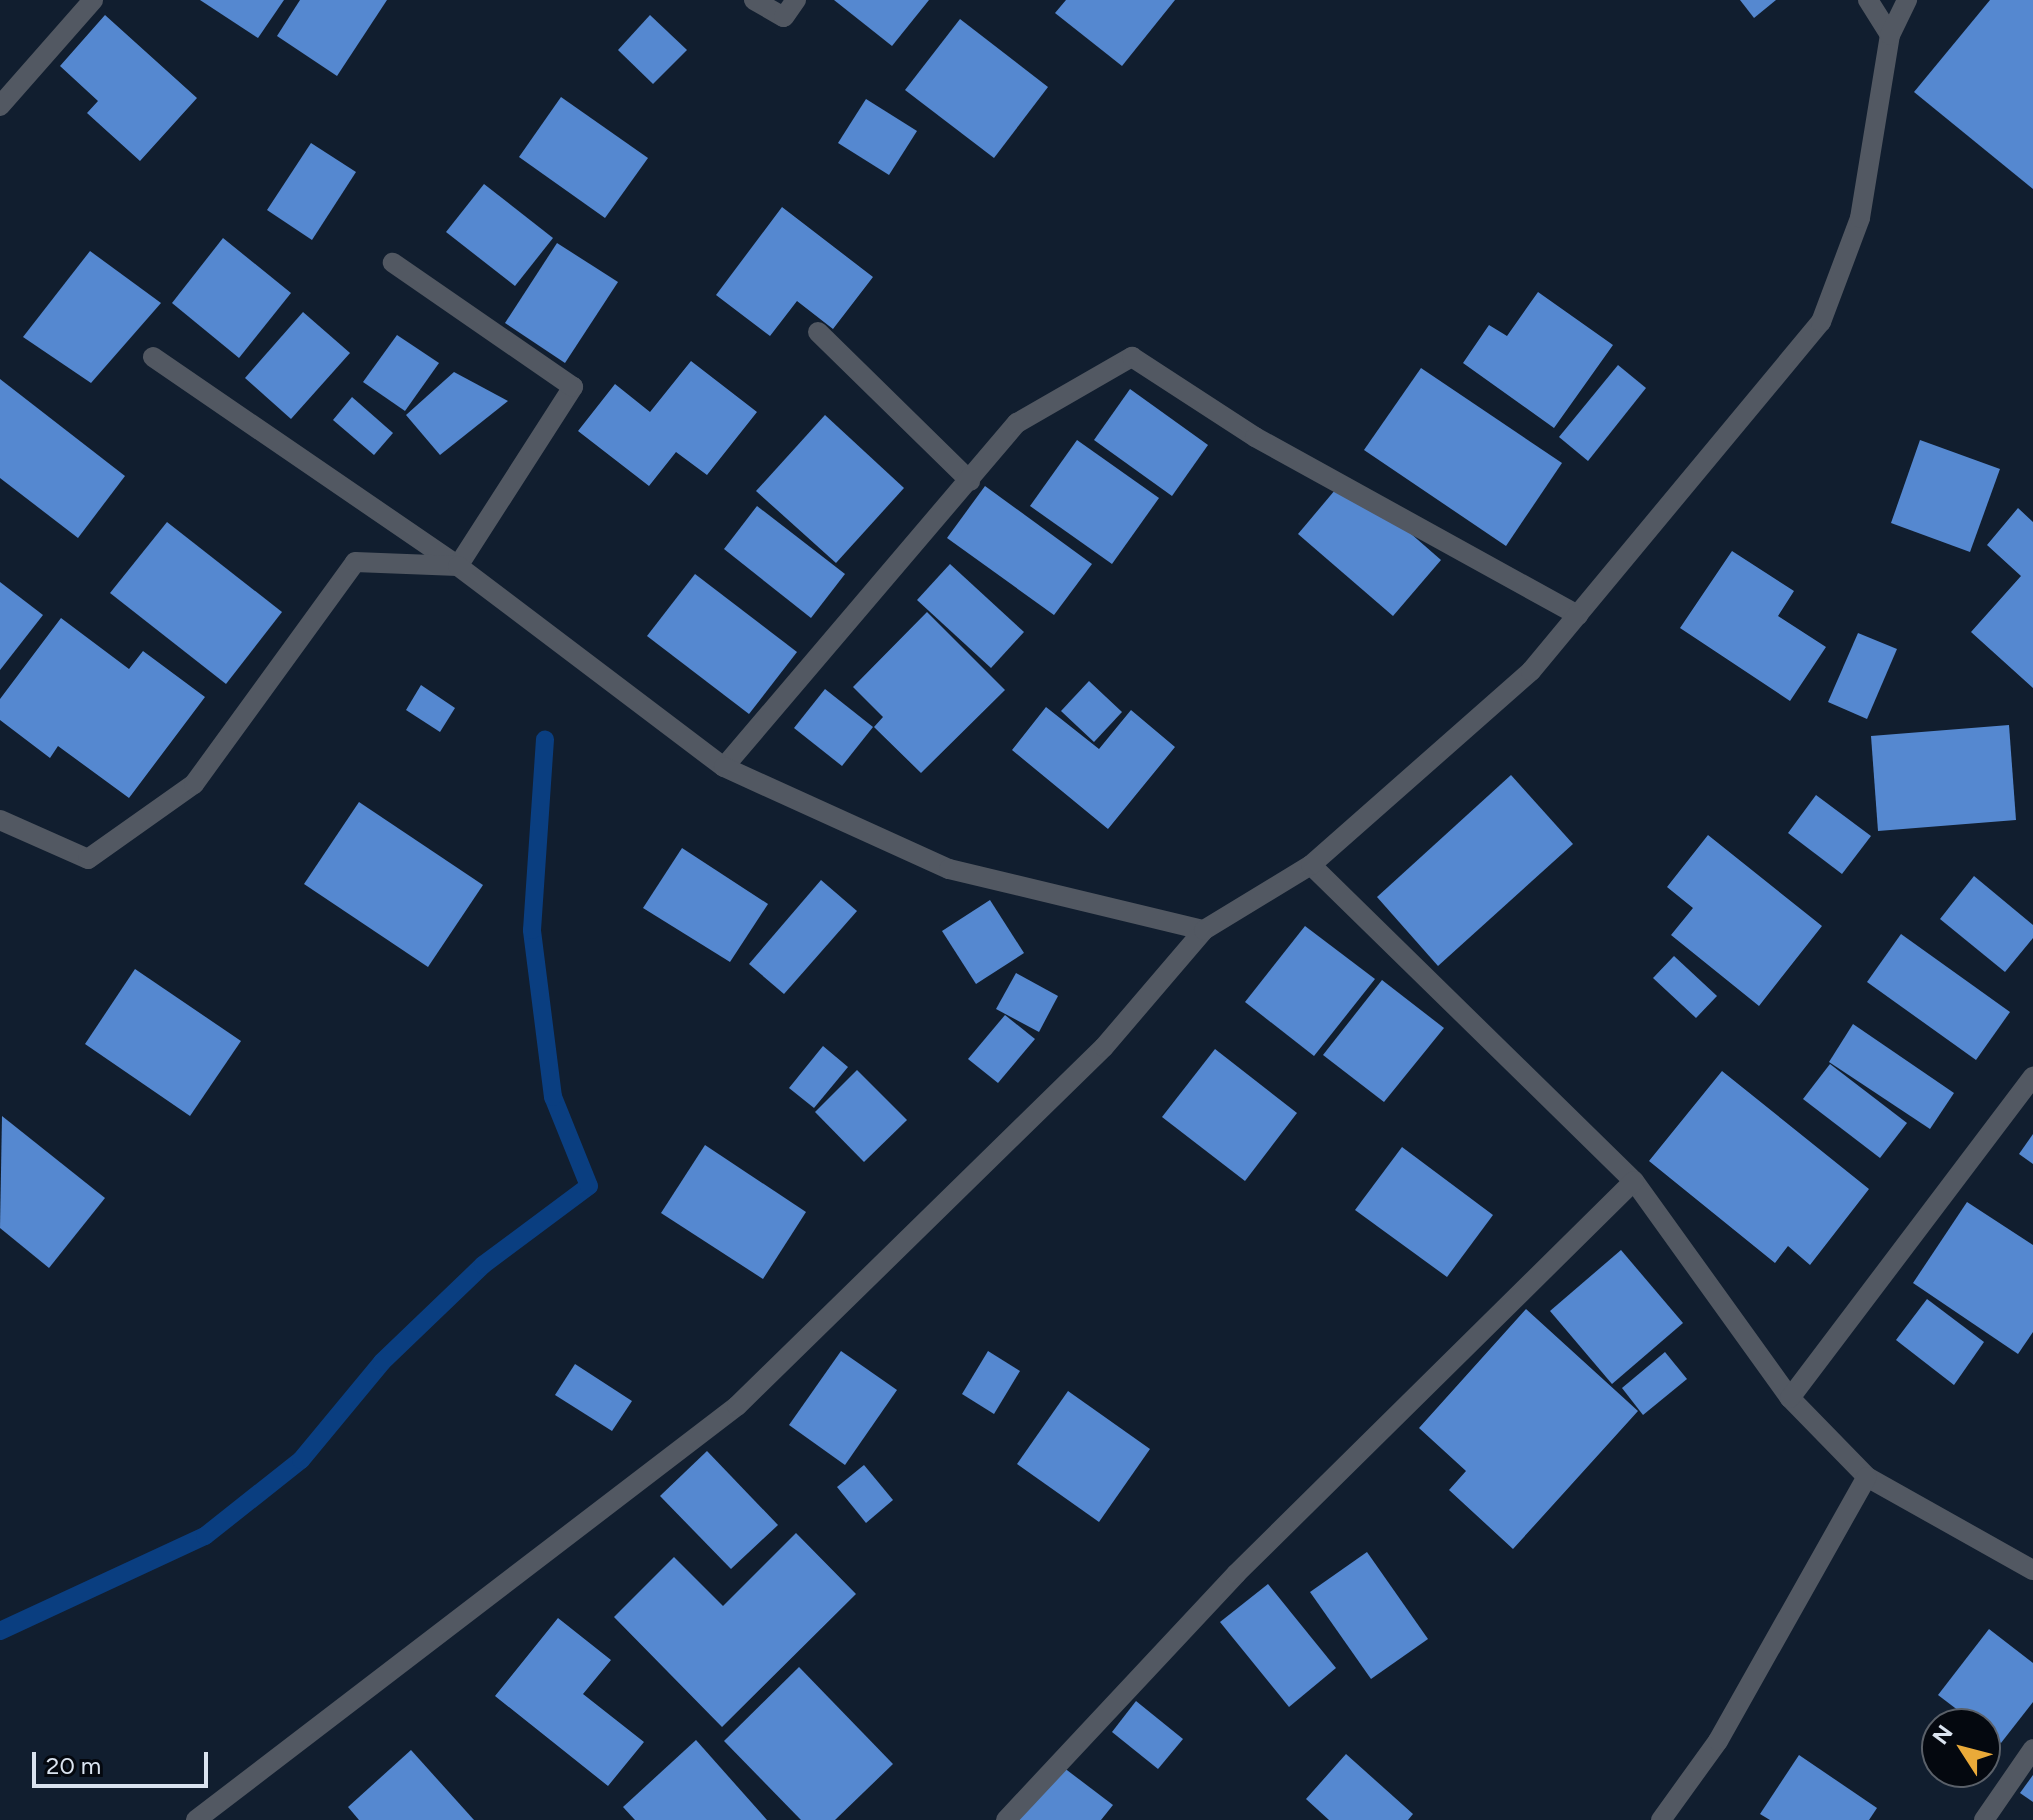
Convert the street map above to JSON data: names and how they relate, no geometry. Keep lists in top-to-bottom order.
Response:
{
  "scale_bar": "20 m",
  "north": "top left"
}
